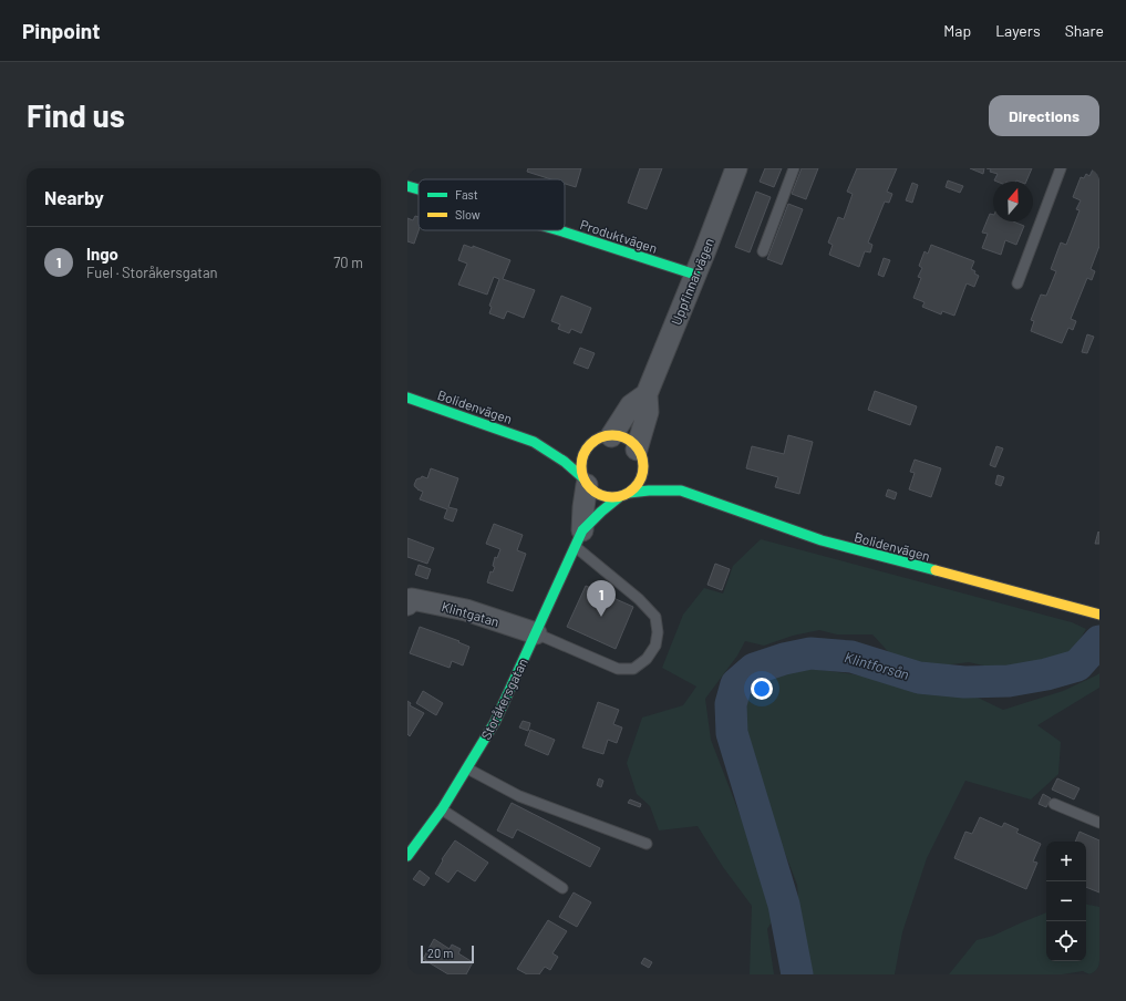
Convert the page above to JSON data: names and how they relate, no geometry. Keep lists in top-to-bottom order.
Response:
{
  "streets": {
    "main road": ["Produktvägen", "Bolidenvägen", "Storåkersgatan"],
    "street": ["Uppfinnarvägen", "Klintgatan"]
  },
  "crossings": [
    ["Produktvägen", "Uppfinnarvägen"],
    ["Uppfinnarvägen", "Bolidenvägen"],
    ["Uppfinnarvägen", "Storåkersgatan"],
    ["Bolidenvägen", "Storåkersgatan"],
    ["Klintgatan", "Storåkersgatan"]
  ],
  "water": ["Klintforsån"],
  "legend": ["Fast", "Slow"],
  "scale_bar": "20 m",
  "north": "top",
  "page": {
    "header": "Pinpoint",
    "nav": ["Map", "Layers", "Share"],
    "buttons": "Directions",
    "title": "Find us",
    "heading": "Nearby",
    "list": [
      {
        "mark": "1",
        "name": "Ingo",
        "note": "Fuel · Storåkersgatan",
        "value": "70 m"
      }
    ],
    "pins": "1",
    "map_buttons": ["+", "−"],
    "scale": "20 m"
  }
}
